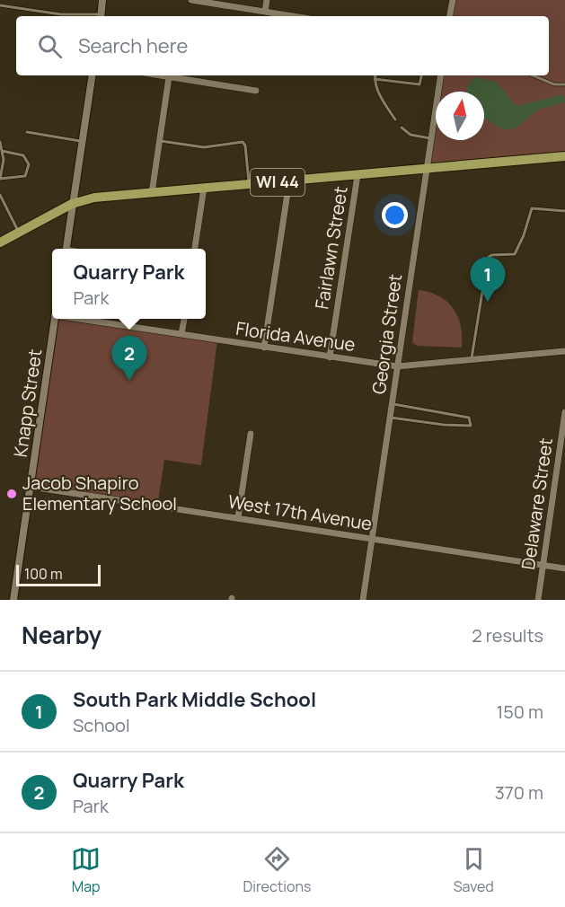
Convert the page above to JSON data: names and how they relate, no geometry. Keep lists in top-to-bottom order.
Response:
{
  "streets": {
    "main road": ["WI 44"],
    "street": [
      "Fairlawn Street",
      "Georgia Street",
      "Florida Avenue",
      "Knapp Street",
      "Delaware Street",
      "West 17th Avenue"
    ]
  },
  "crossings": [
    ["WI 44", "Fairlawn Street"],
    ["WI 44", "Georgia Street"],
    ["Fairlawn Street", "Florida Avenue"],
    ["Georgia Street", "Florida Avenue"],
    ["Georgia Street", "West 17th Avenue"],
    ["Knapp Street", "West 17th Avenue"],
    ["Delaware Street", "West 17th Avenue"]
  ],
  "places": ["Jacob Shapiro Elementary School"],
  "scale_bar": "100 m",
  "north": "top",
  "page": {
    "search": "Search here",
    "popup": ["Quarry Park", "Park"],
    "pins": ["1", "2"],
    "scale": "100 m",
    "heading": ["Nearby", "2 results"],
    "list": [
      {
        "mark": "1",
        "name": "South Park Middle School",
        "note": "School",
        "value": "150 m"
      },
      {
        "mark": "2",
        "name": "Quarry Park",
        "note": "Park",
        "value": "370 m"
      }
    ],
    "nav": ["Map", "Directions", "Saved"]
  }
}
